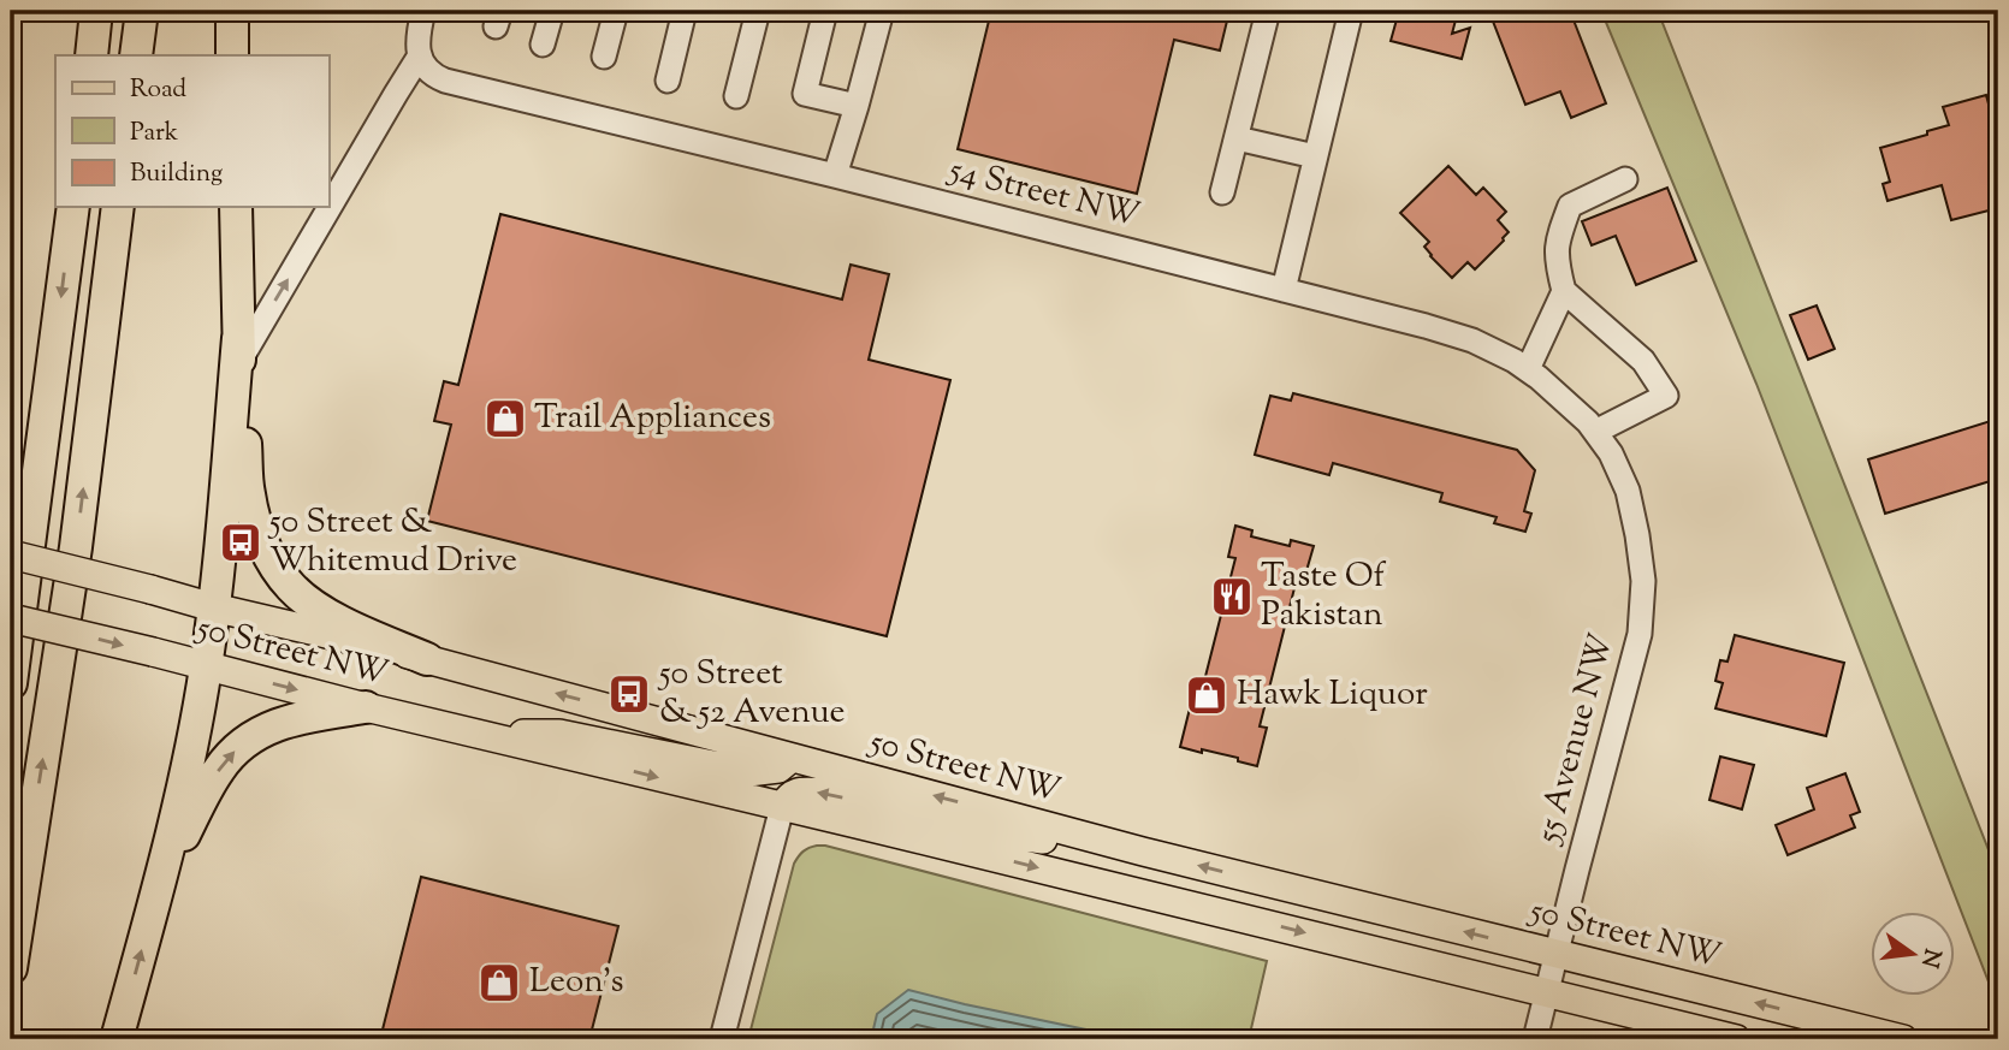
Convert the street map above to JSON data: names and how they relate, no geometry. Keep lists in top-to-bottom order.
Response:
{
  "streets": {
    "main road": ["50 Street NW"],
    "street": ["54 Street NW", "55 Avenue NW"]
  },
  "crossings": [
    ["54 Street NW", "55 Avenue NW"],
    ["50 Street NW", "55 Avenue NW"]
  ],
  "places": {
    "shop": ["Trail Appliances", "Hawk Liquor", "Leon's"],
    "bus stop": ["50 Street & Whitemud Drive", "50 Street & 52 Avenue"],
    "restaurant": ["Taste Of Pakistan"]
  },
  "legend": ["Road", "Park", "Building"],
  "north": "right"
}
